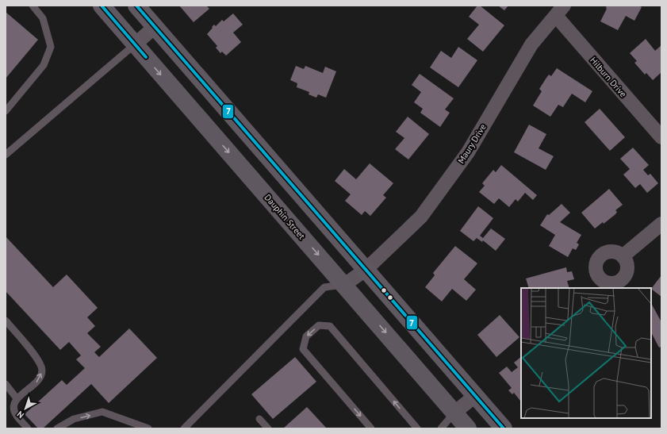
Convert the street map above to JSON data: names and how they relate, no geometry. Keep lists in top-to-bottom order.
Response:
{
  "streets": {
    "main road": ["Dauphin Street"],
    "street": ["Hilburn Drive", "Maury Drive"]
  },
  "crossings": [
    ["Hilburn Drive", "Maury Drive"],
    ["Maury Drive", "Dauphin Street"]
  ],
  "lines": ["transit line 7"],
  "north": "bottom left"
}
